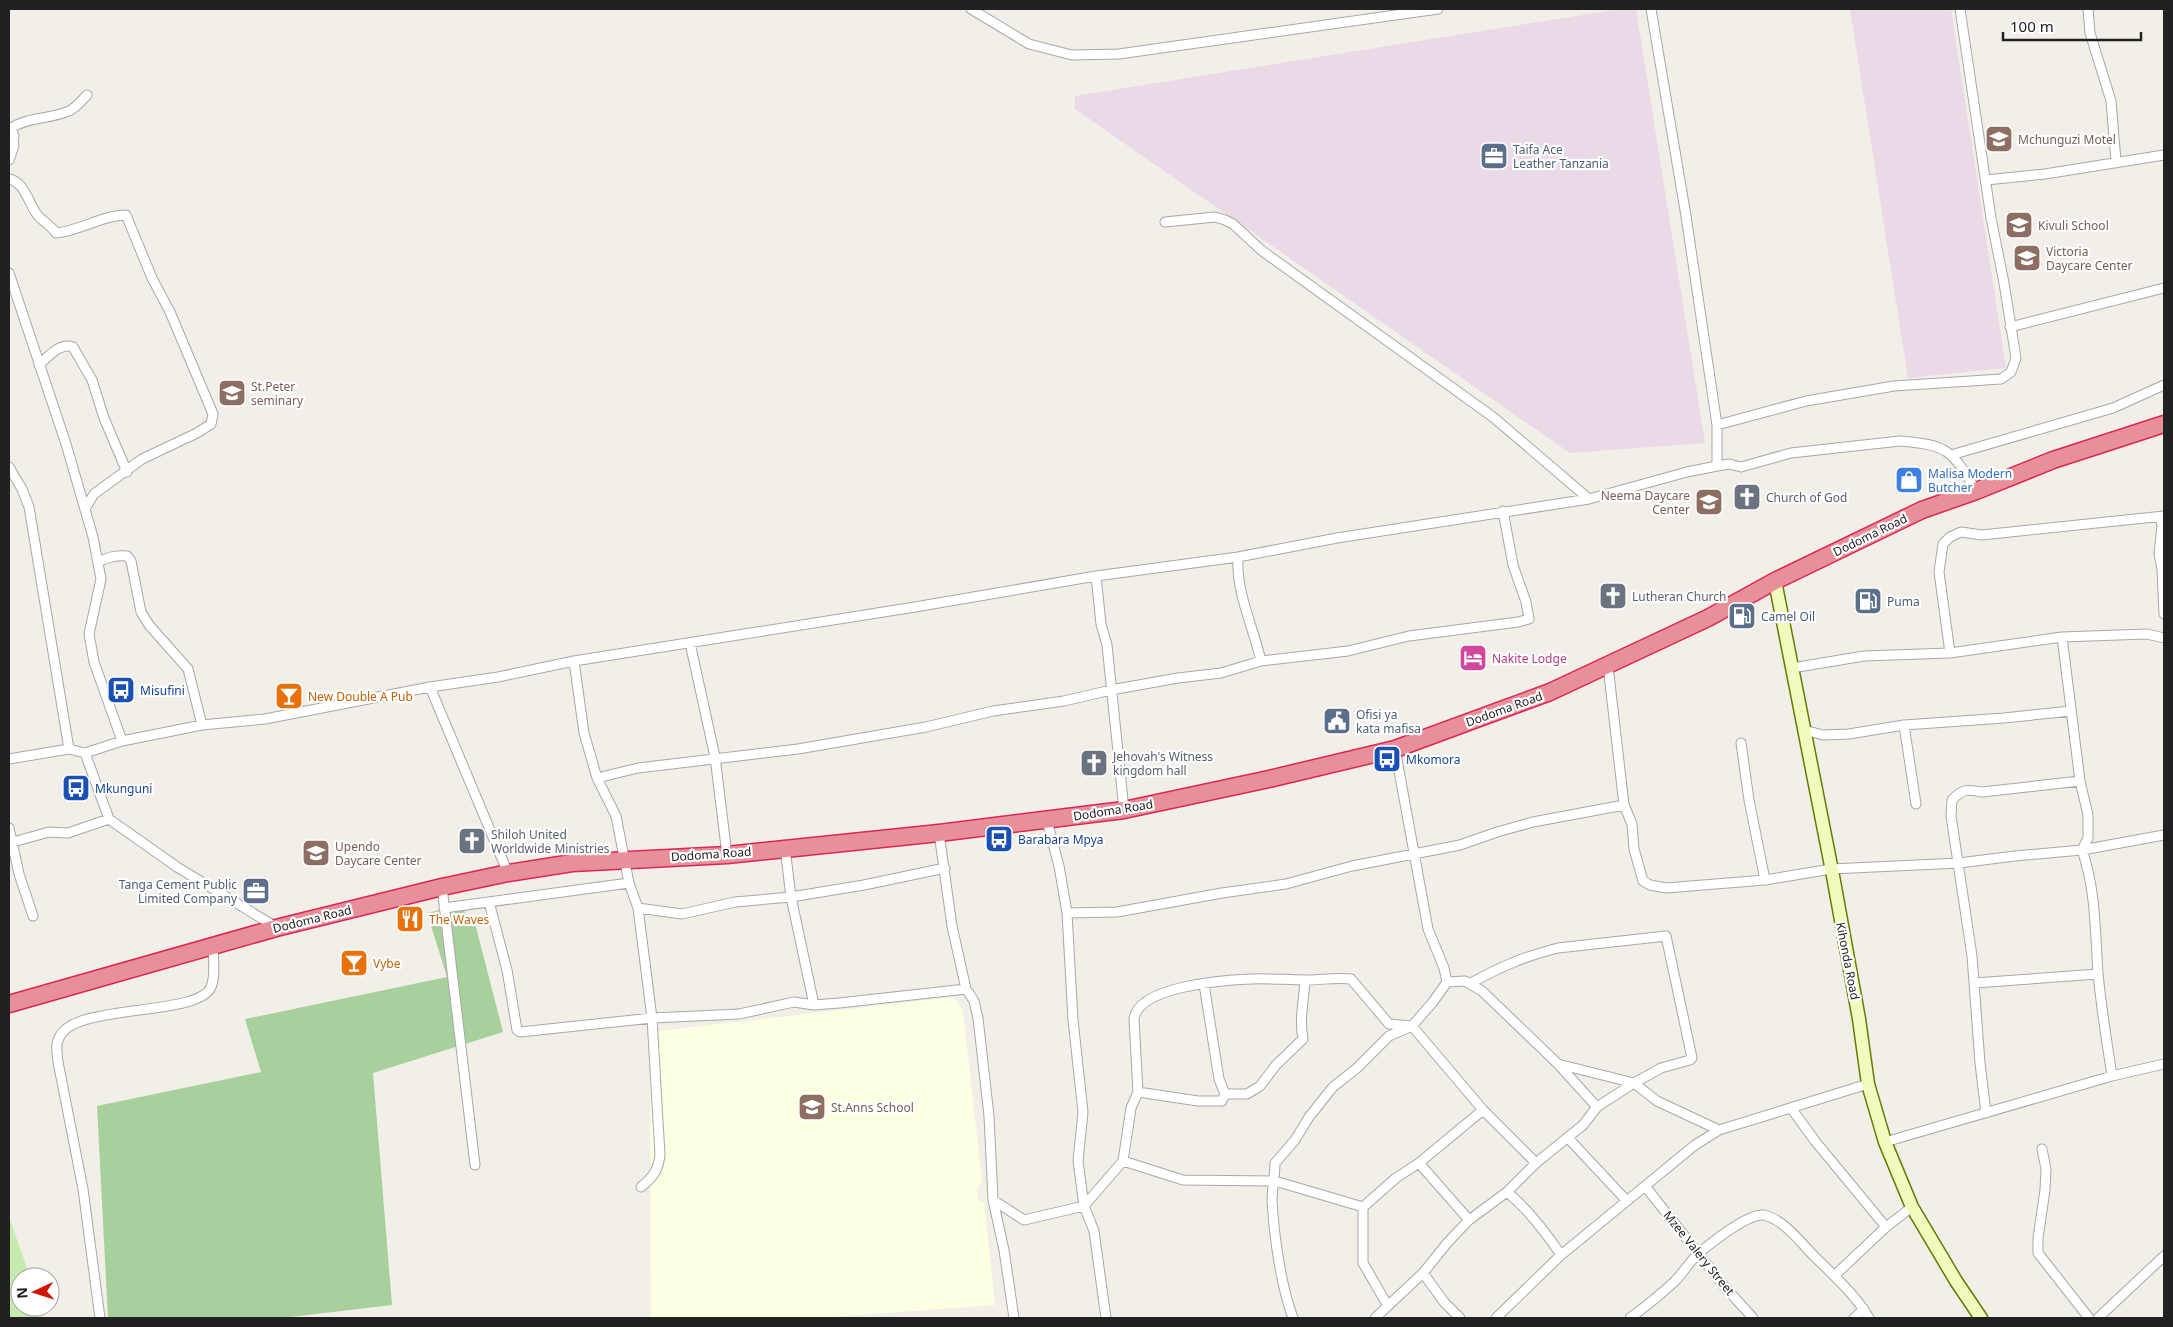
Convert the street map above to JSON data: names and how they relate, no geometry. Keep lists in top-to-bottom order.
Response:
{
  "streets": {
    "highway": ["Dodoma Road"],
    "street": ["Kihonda Road", "Mzee Valery Street"]
  },
  "crossings": [
    ["Dodoma Road", "Kihonda Road"]
  ],
  "places": {
    "school or university": [
      "Mchunguzi Motel",
      "Kivuli School",
      "Victoria Daycare Center",
      "St.Peter seminary",
      "Neema Daycare Center",
      "Upendo Daycare Center",
      "St.Anns School"
    ],
    "office": ["Taifa Ace Leather Tanzania", "Tanga Cement Public Limited Company"],
    "shop": ["Malisa Modern Butcher"],
    "church": [
      "Church of God",
      "Lutheran Church",
      "Jehovah's Witness kingdom hall",
      "Shiloh United Worldwide Ministries"
    ],
    "fuel station": ["Puma", "Camel Oil"],
    "hotel": ["Nakite Lodge"],
    "bus stop": [
      "Misufini",
      "Mkomora",
      "Mkunguni",
      "Barabara Mpya"
    ],
    "bar": ["New Double A Pub", "Vybe"],
    "public building": ["Ofisi ya kata mafisa"],
    "restaurant": ["The Waves"]
  },
  "scale_bar": "100 m",
  "north": "left"
}
